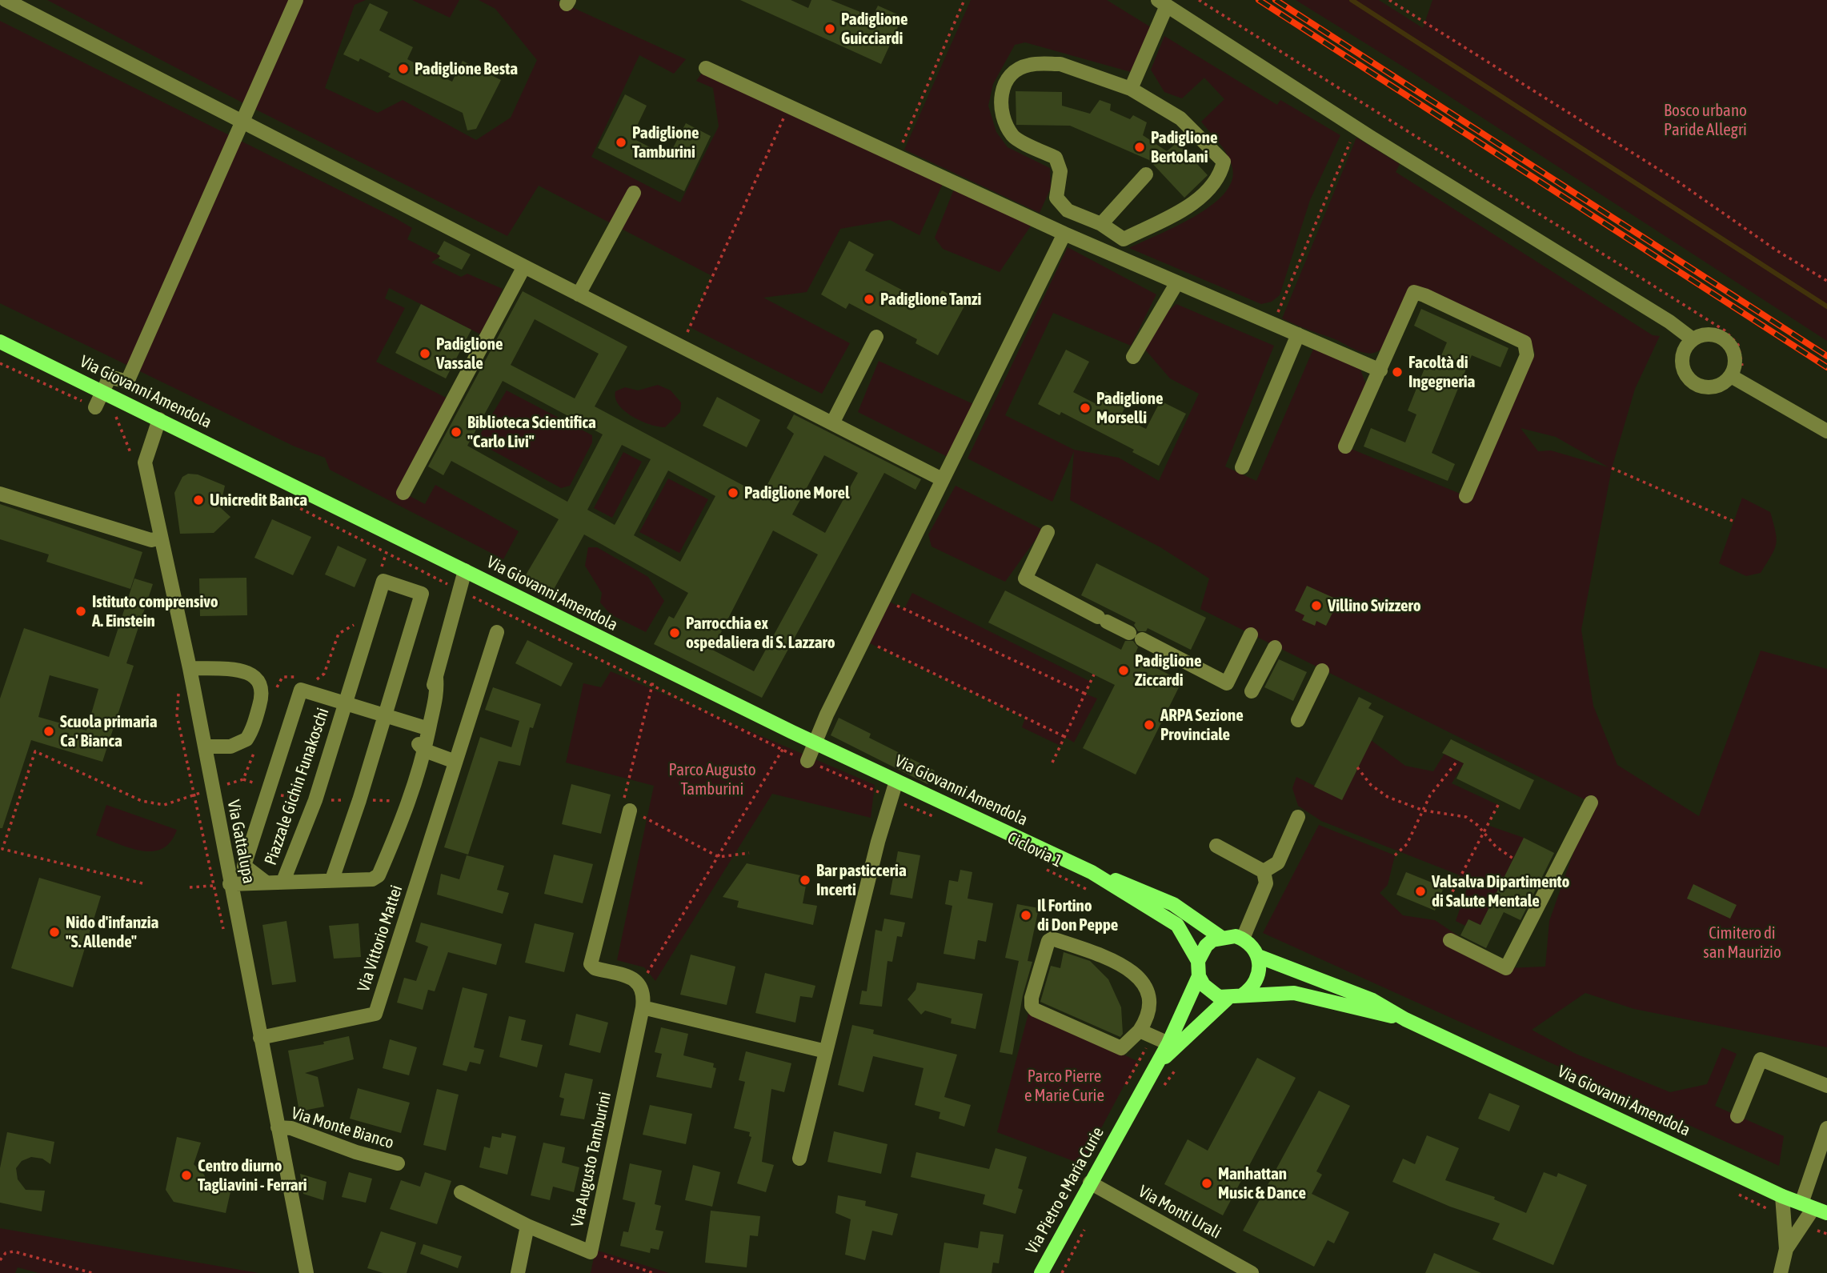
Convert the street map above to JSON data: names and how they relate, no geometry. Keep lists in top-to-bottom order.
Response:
{
  "streets": {
    "main road": ["Via Giovanni Amendola", "Via Pietro e Maria Curie"],
    "street": [
      "Piazzale Gichin Funakoschi",
      "Via Gattalupa",
      "Via Vittorio Mattei",
      "Via Monte Bianco",
      "Via Augusto Tamburini",
      "Via Monti Urali"
    ],
    "path": ["Ciclovia 1"]
  },
  "crossings": [
    ["Via Giovanni Amendola", "Via Gattalupa"],
    ["Via Giovanni Amendola", "Via Pietro e Maria Curie"],
    ["Piazzale Gichin Funakoschi", "Via Gattalupa"],
    ["Via Gattalupa", "Via Vittorio Mattei"],
    ["Via Gattalupa", "Via Monte Bianco"],
    ["Via Pietro e Maria Curie", "Via Monti Urali"]
  ],
  "parks": [
    "Bosco urbano Paride Allegri",
    "Parco Augusto Tamburini",
    "Cimitero di san Maurizio",
    "Parco Pierre e Marie Curie"
  ],
  "places": [
    "Padiglione Guicciardi",
    "Padiglione Besta",
    "Padiglione Tamburini",
    "Padiglione Bertolani",
    "Padiglione Tanzi",
    "Padiglione Vassale",
    "Facoltà di Ingegneria",
    "Padiglione Morselli",
    "Biblioteca Scientifica \"Carlo Livi\"",
    "Padiglione Morel",
    "Unicredit Banca",
    "Villino Svizzero",
    "Istituto comprensivo A. Einstein",
    "Parrocchia ex ospedaliera di S. Lazzaro",
    "Padiglione Ziccardi",
    "ARPA Sezione Provinciale",
    "Scuola primaria Ca' Bianca",
    "Bar pasticceria Incerti",
    "Valsalva Dipartimento di Salute Mentale",
    "Il Fortino di Don Peppe",
    "Nido d'infanzia \"S. Allende\"",
    "Centro diurno Tagliavini - Ferrari",
    "Manhattan Music & Dance"
  ]
}
